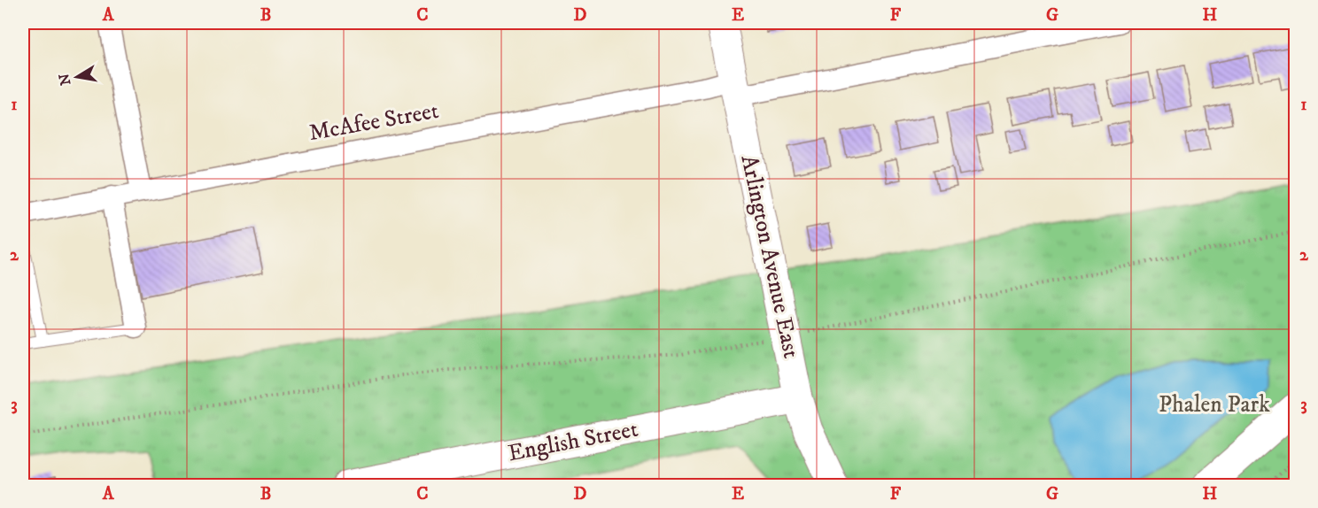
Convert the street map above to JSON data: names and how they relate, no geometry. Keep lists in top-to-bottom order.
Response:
{
  "streets": {
    "street": ["McAfee Street", "Arlington Avenue East", "English Street"]
  },
  "crossings": [
    ["McAfee Street", "Arlington Avenue East"],
    ["Arlington Avenue East", "English Street"]
  ],
  "parks": ["Phalen Park"],
  "north": "left",
  "grid": {
    "columns": [
      "A",
      "B",
      "C",
      "D",
      "E",
      "F",
      "G",
      "H"
    ],
    "rows": ["1", "2", "3"]
  }
}
